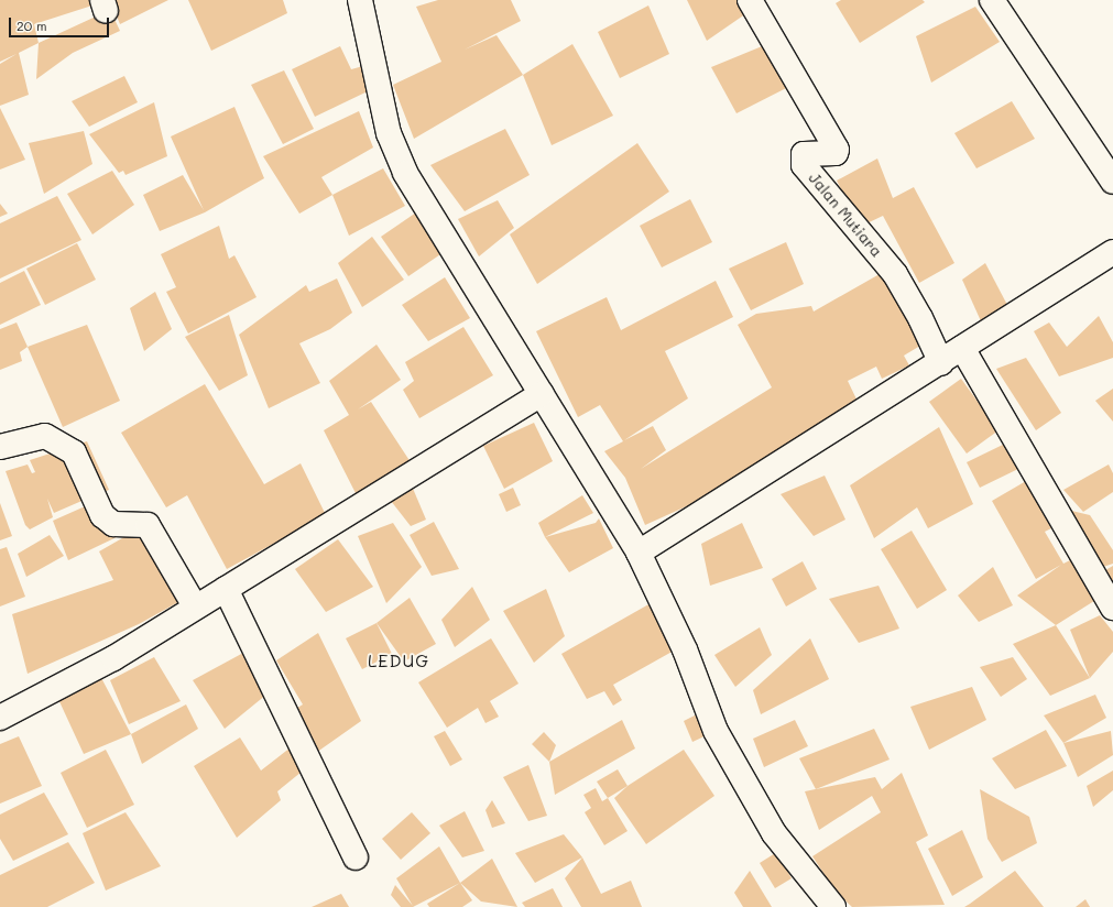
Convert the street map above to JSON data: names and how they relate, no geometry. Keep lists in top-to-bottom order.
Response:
{
  "streets": {
    "street": ["Jalan Mutiara"]
  },
  "districts": ["LEDUG"],
  "scale_bar": "20 m"
}
